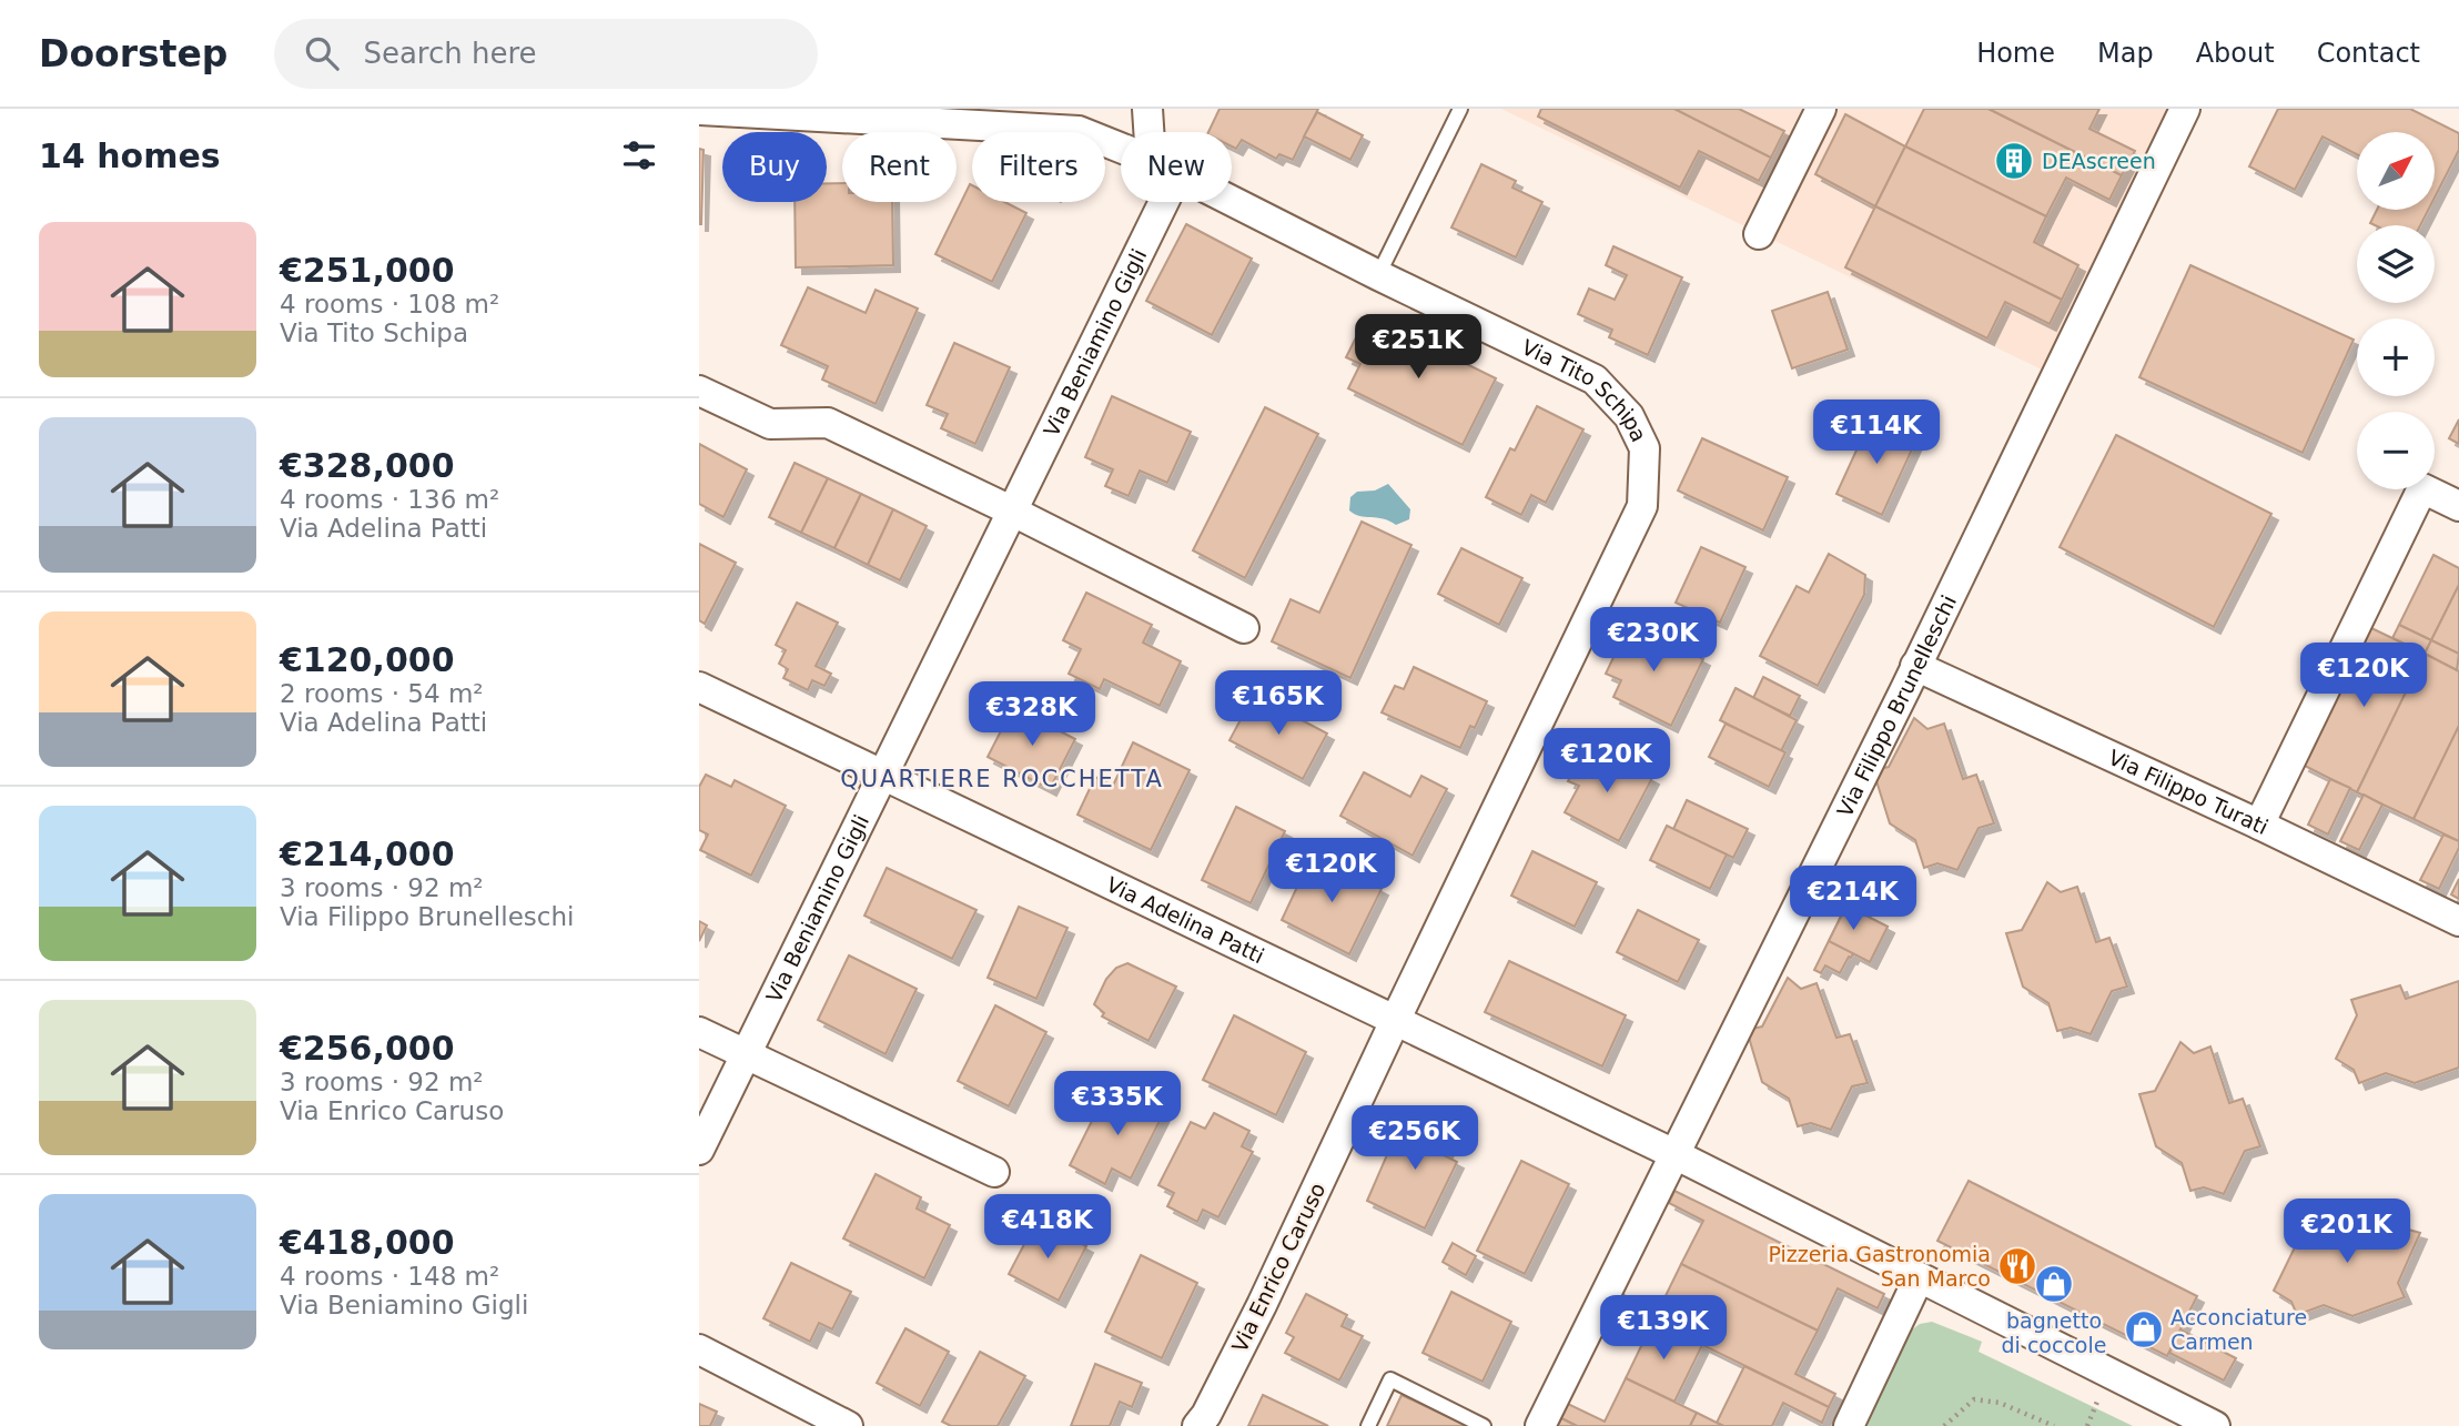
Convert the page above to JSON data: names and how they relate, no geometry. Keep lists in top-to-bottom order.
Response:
{
  "streets": {
    "street": [
      "Via Beniamino Gigli",
      "Via Tito Schipa",
      "Via Filippo Brunelleschi",
      "Via Filippo Turati",
      "Via Adelina Patti",
      "Via Enrico Caruso"
    ]
  },
  "crossings": [
    ["Via Beniamino Gigli", "Via Adelina Patti"],
    ["Via Tito Schipa", "Via Adelina Patti"],
    ["Via Tito Schipa", "Via Enrico Caruso"],
    ["Via Filippo Brunelleschi", "Via Filippo Turati"],
    ["Via Filippo Brunelleschi", "Via Adelina Patti"],
    ["Via Adelina Patti", "Via Enrico Caruso"]
  ],
  "districts": ["QUARTIERE ROCCHETTA"],
  "places": {
    "building": ["DEAscreen"],
    "restaurant": ["Pizzeria Gastronomia San Marco"],
    "shop": ["bagnetto di coccole", "Acconciature Carmen"]
  },
  "north": "top right",
  "page": {
    "header": "Doorstep",
    "search": "Search here",
    "nav": [
      "Home",
      "Map",
      "About",
      "Contact"
    ],
    "heading": "14 homes",
    "map_buttons": ["+", "−"],
    "chip": [
      "Buy",
      "Rent",
      "Filters",
      "New"
    ],
    "list": [
      {
        "name": "€251,000",
        "note": "4 rooms · 108 m² · Via Tito Schipa"
      },
      {
        "name": "€328,000",
        "note": "4 rooms · 136 m² · Via Adelina Patti"
      },
      {
        "name": "€120,000",
        "note": "2 rooms · 54 m² · Via Adelina Patti"
      },
      {
        "name": "€214,000",
        "note": "3 rooms · 92 m² · Via Filippo Brunelleschi"
      },
      {
        "name": "€256,000",
        "note": "3 rooms · 92 m² · Via Enrico Caruso"
      },
      {
        "name": "€418,000",
        "note": "4 rooms · 148 m² · Via Beniamino Gigli"
      }
    ],
    "price": [
      "€251K",
      "€114K",
      "€230K",
      "€120K",
      "€165K",
      "€328K",
      "€120K",
      "€120K",
      "€214K",
      "€335K",
      "€256K",
      "€418K",
      "€201K",
      "€139K"
    ]
  }
}
